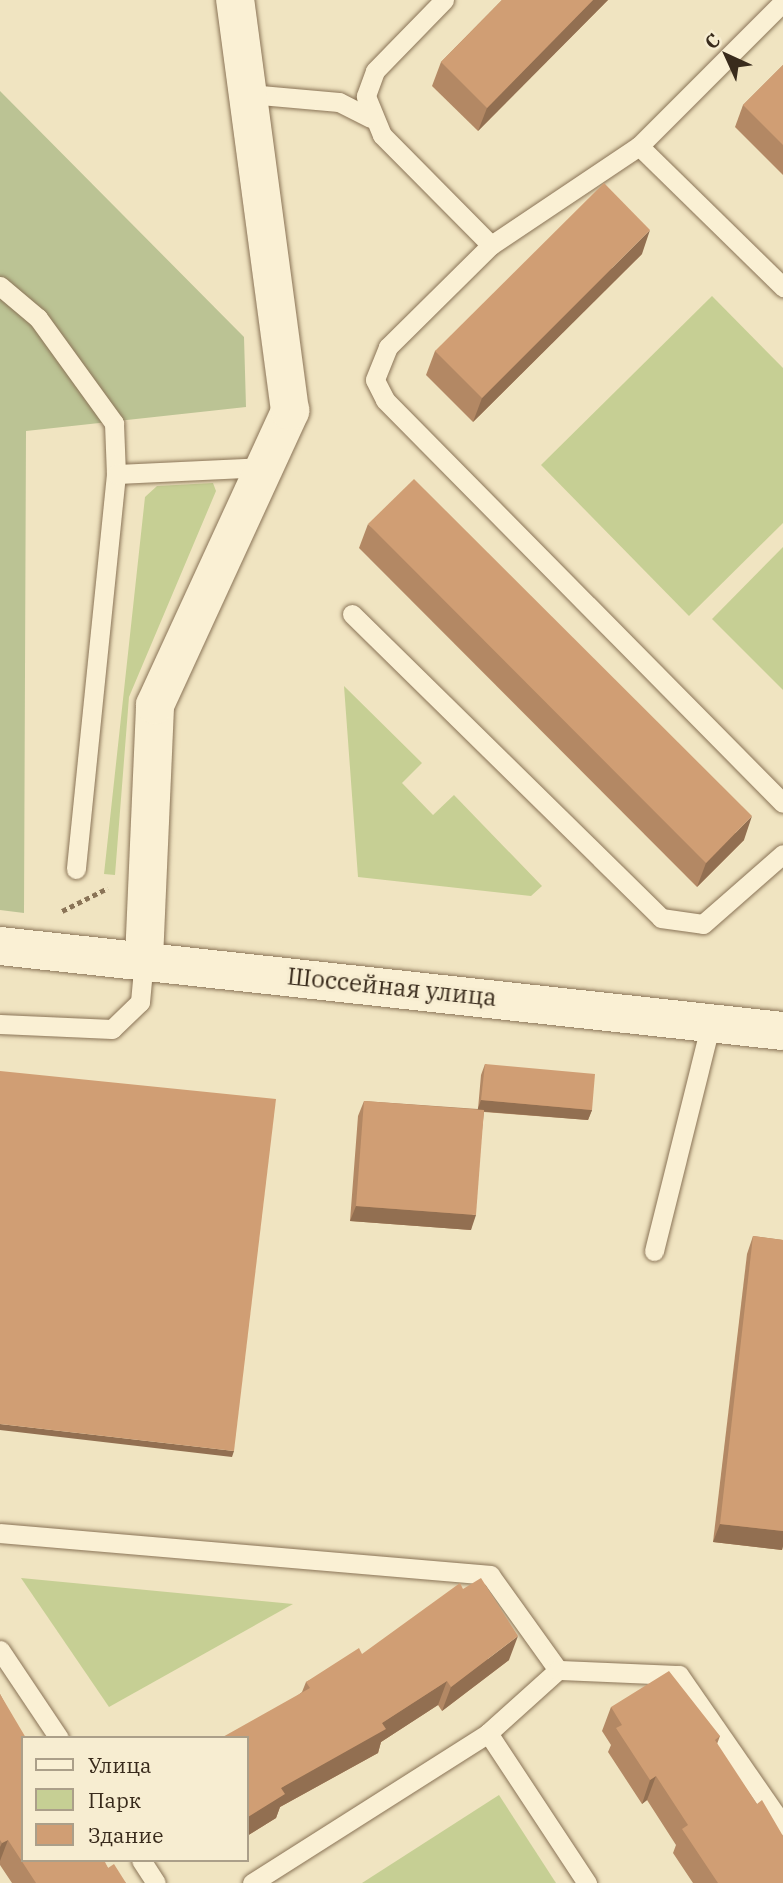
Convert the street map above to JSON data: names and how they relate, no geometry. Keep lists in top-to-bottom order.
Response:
{
  "streets": {
    "street": ["Шоссейная улица"]
  },
  "legend": ["Улица", "Парк", "Здание"],
  "north": "top left"
}
